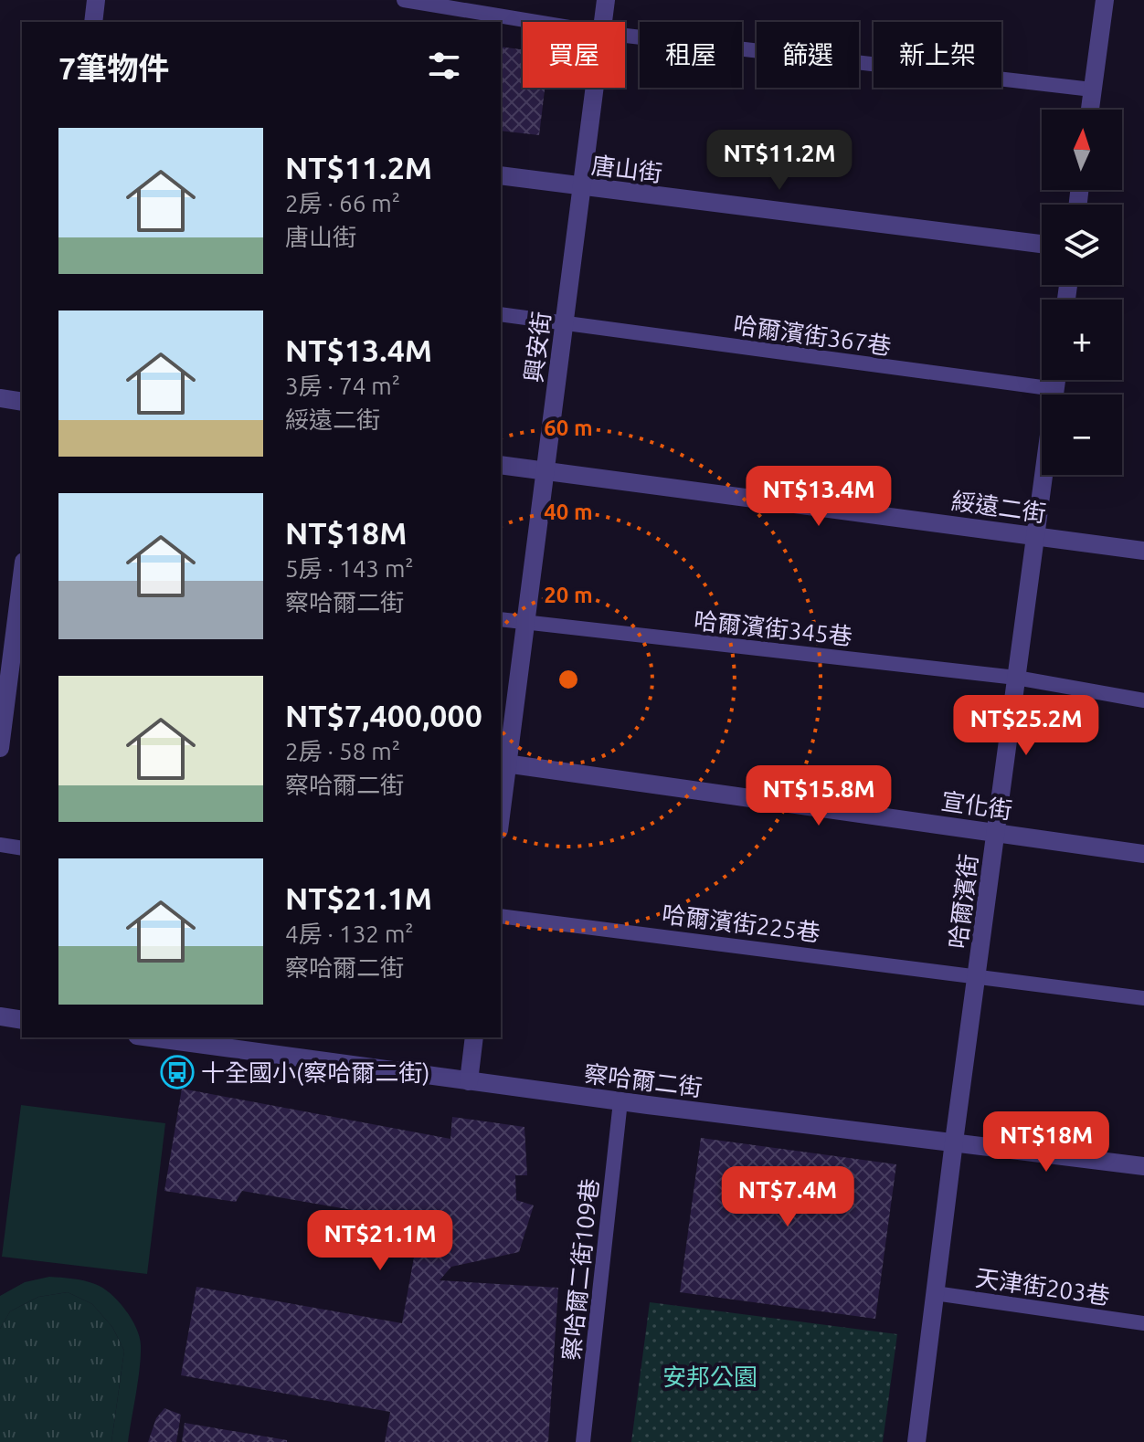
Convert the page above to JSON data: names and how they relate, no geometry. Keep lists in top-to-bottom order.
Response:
{
  "streets": {
    "street": [
      "唐山街",
      "興安街",
      "綏遠二街",
      "宣化街",
      "哈爾濱街",
      "察哈爾二街"
    ],
    "lane": [
      "哈爾濱街367巷",
      "哈爾濱街345巷",
      "哈爾濱街225巷",
      "察哈爾二街109巷",
      "天津街203巷"
    ]
  },
  "crossings": [
    ["唐山街", "興安街"],
    ["哈爾濱街367巷", "興安街"],
    ["哈爾濱街367巷", "哈爾濱街"],
    ["興安街", "綏遠二街"],
    ["興安街", "哈爾濱街345巷"],
    ["興安街", "宣化街"],
    ["綏遠二街", "哈爾濱街"],
    ["哈爾濱街345巷", "哈爾濱街"],
    ["宣化街", "哈爾濱街"],
    ["哈爾濱街", "哈爾濱街225巷"],
    ["哈爾濱街", "察哈爾二街"],
    ["哈爾濱街", "天津街203巷"],
    ["察哈爾二街", "察哈爾二街109巷"]
  ],
  "parks": ["安邦公園"],
  "places": {
    "bus stop": ["十全國小(察哈爾二街)"]
  },
  "north": "top",
  "page": {
    "chip": [
      "買屋",
      "租屋",
      "篩選",
      "新上架"
    ],
    "heading": "7筆物件",
    "map_buttons": ["+", "−"],
    "list": [
      {
        "name": "NT$11.2M",
        "note": "2房 · 66 m² · 唐山街"
      },
      {
        "name": "NT$13.4M",
        "note": "3房 · 74 m² · 綏遠二街"
      },
      {
        "name": "NT$18M",
        "note": "5房 · 143 m² · 察哈爾二街"
      },
      {
        "name": "NT$7,400,000",
        "note": "2房 · 58 m² · 察哈爾二街"
      },
      {
        "name": "NT$21.1M",
        "note": "4房 · 132 m² · 察哈爾二街"
      }
    ],
    "price": [
      "NT$11.2M",
      "NT$13.4M",
      "NT$25.2M",
      "NT$15.8M",
      "NT$18M",
      "NT$7.4M",
      "NT$21.1M"
    ]
  },
  "rings": ["60 m", "40 m", "20 m"]
}
